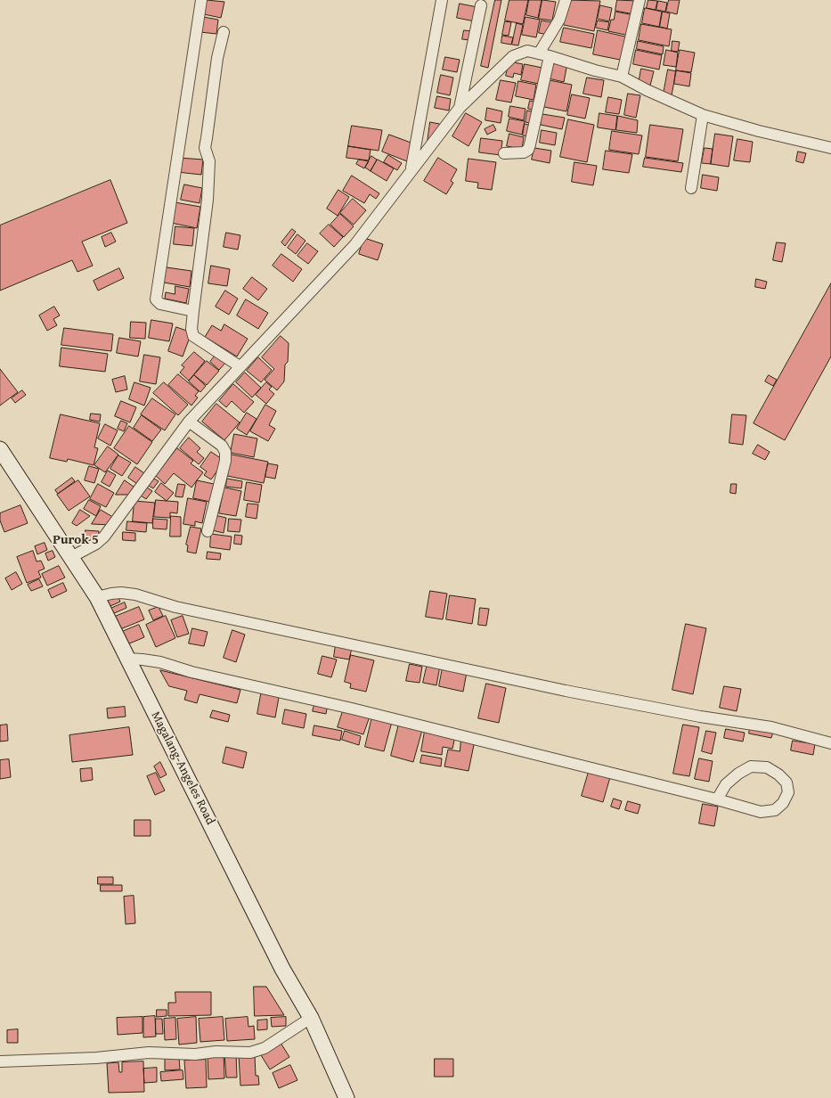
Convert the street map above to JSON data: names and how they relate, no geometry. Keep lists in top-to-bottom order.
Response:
{
  "streets": {
    "main road": ["Magalang-Angeles Road"]
  },
  "districts": ["Purok 5"]
}
